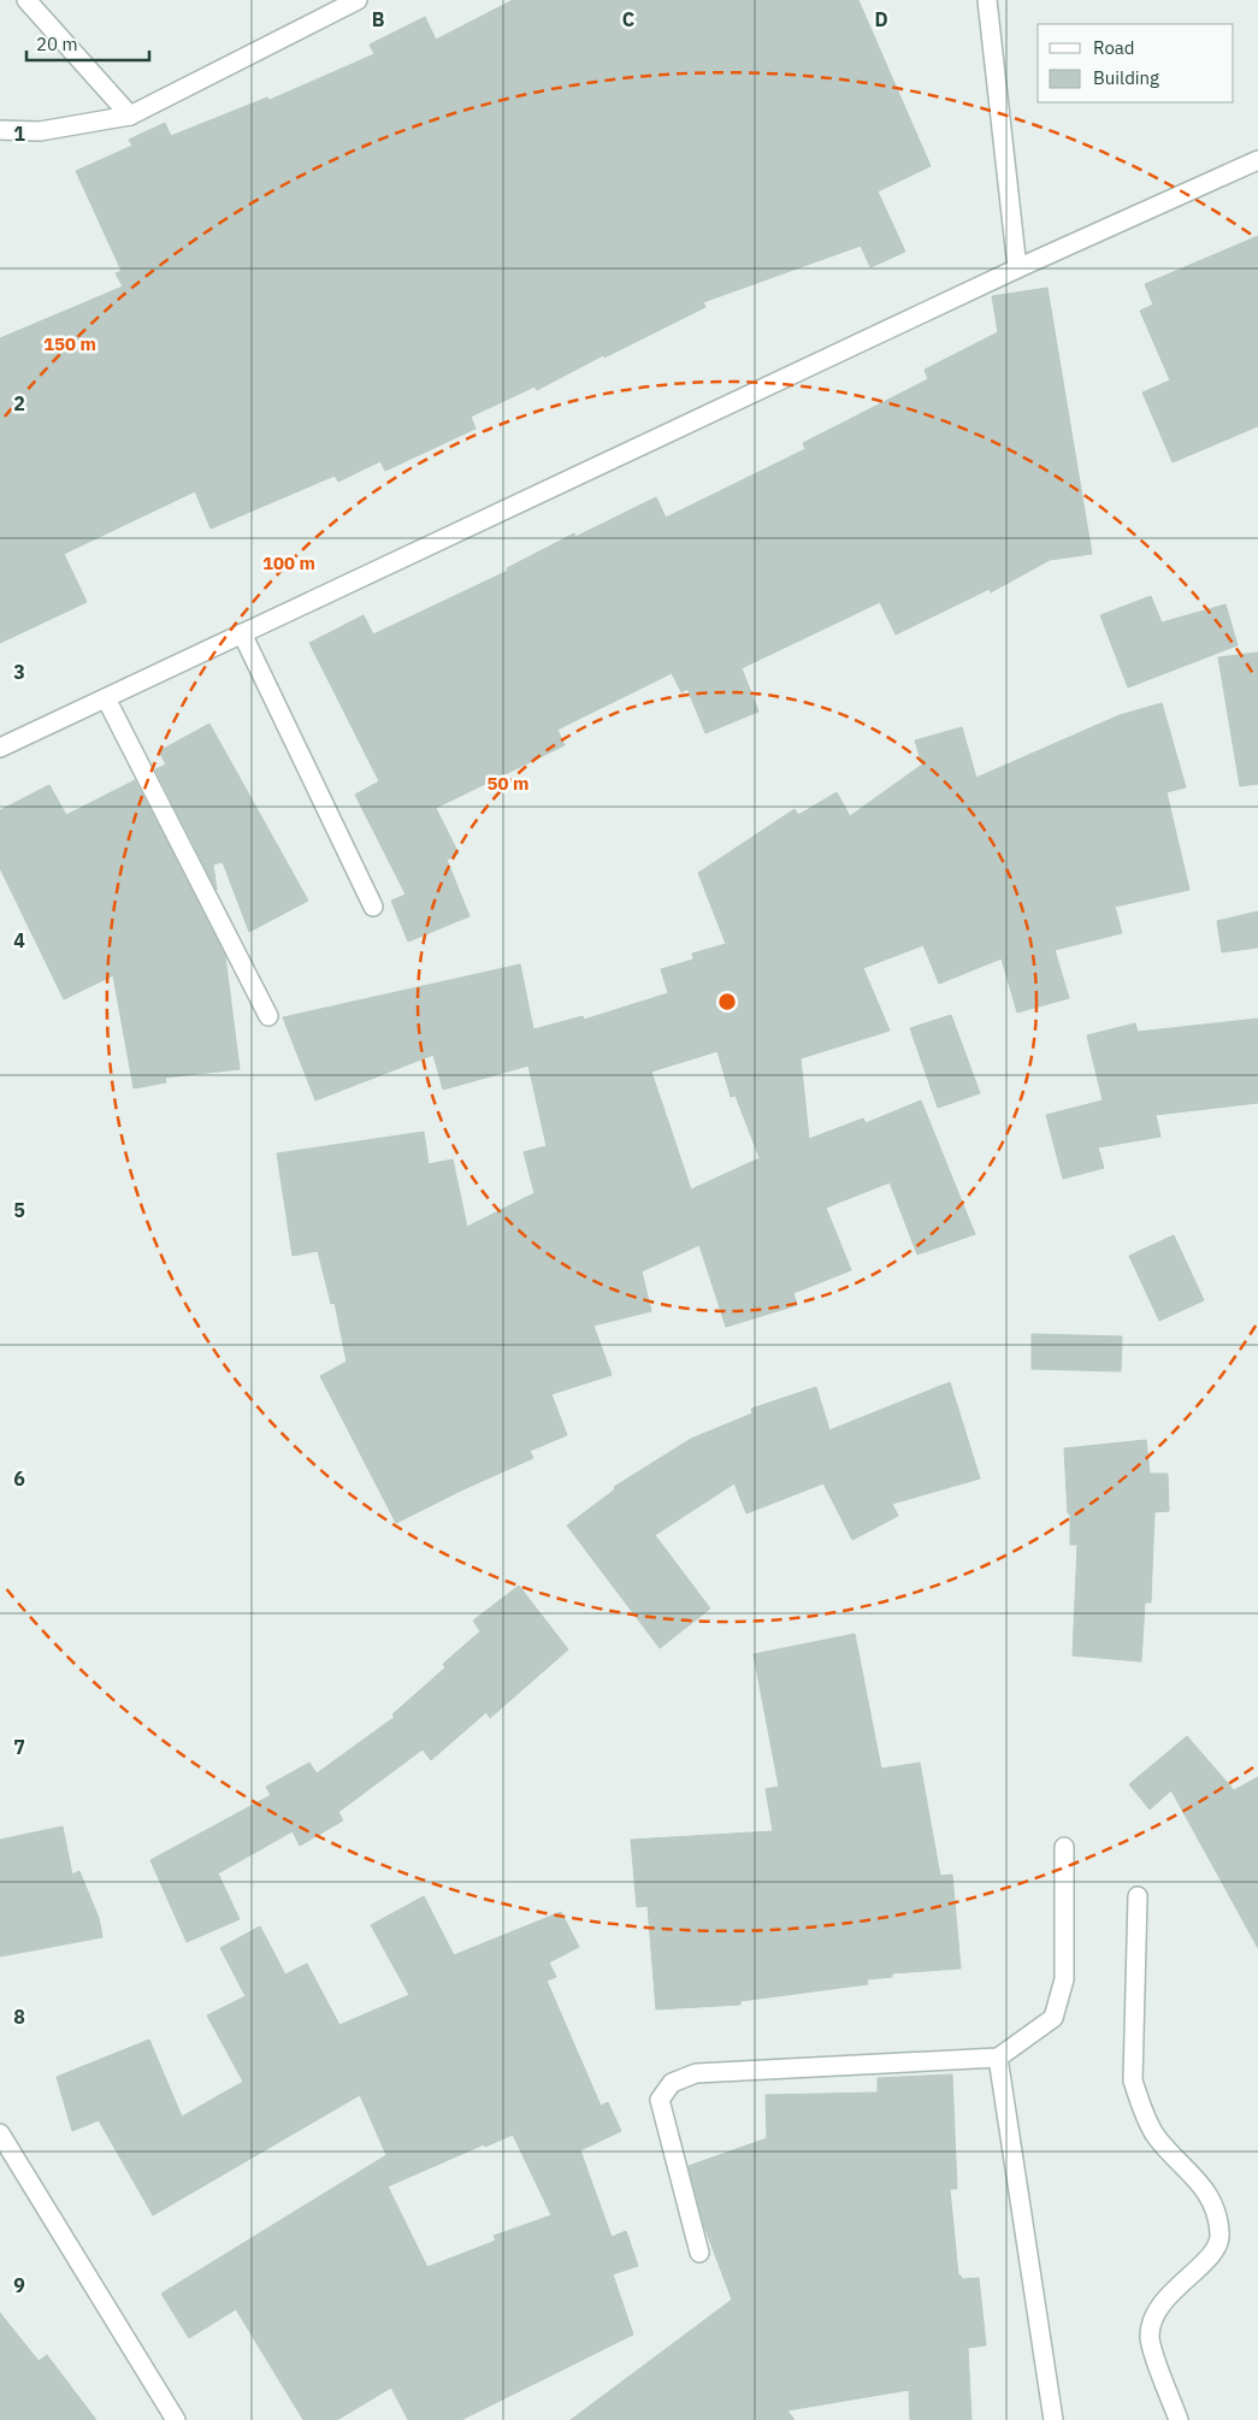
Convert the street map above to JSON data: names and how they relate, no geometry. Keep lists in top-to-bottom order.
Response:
{
  "legend": ["Road", "Building"],
  "scale_bar": "20 m",
  "grid": {
    "columns": ["B", "C", "D"],
    "rows": [
      "1",
      "2",
      "3",
      "4",
      "5",
      "6",
      "7",
      "8",
      "9"
    ]
  },
  "rings": ["150 m", "100 m", "50 m"]
}
